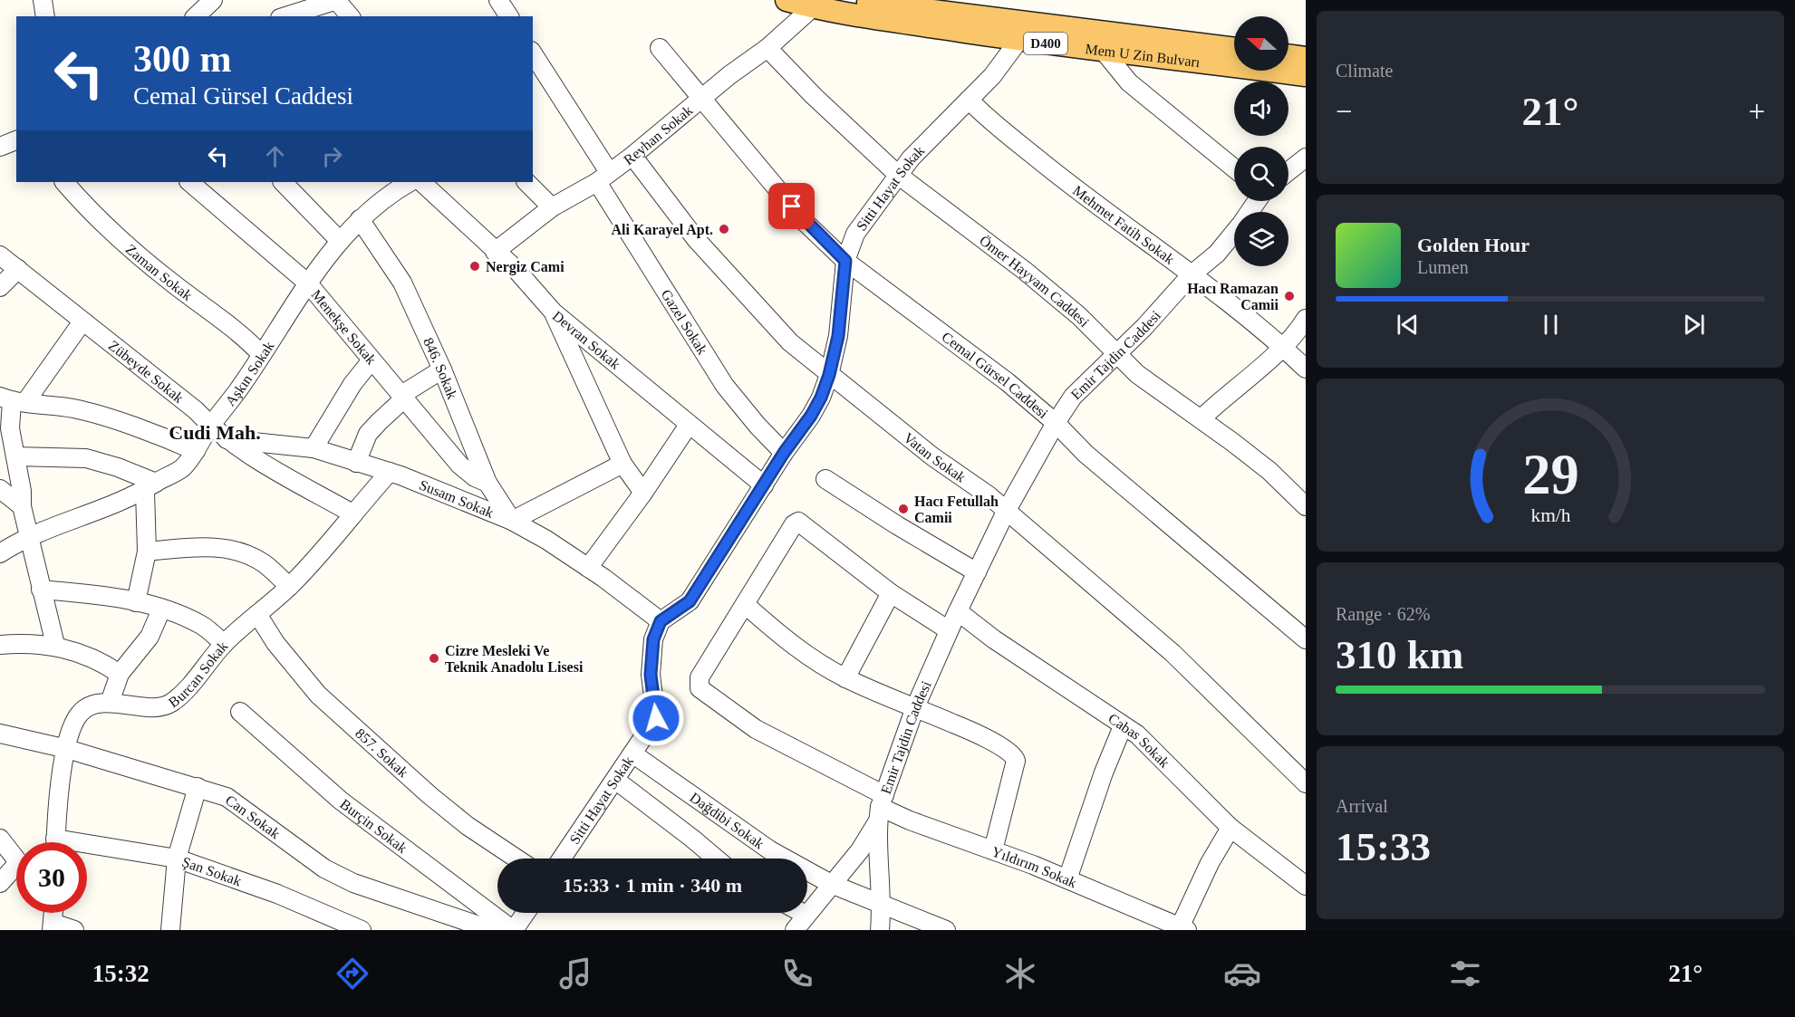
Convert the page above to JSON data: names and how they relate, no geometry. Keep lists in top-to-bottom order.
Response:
{
  "streets": {
    "main road": ["D400", "Mem U Zin Bulvarı"],
    "street": [
      "Reyhan Sokak",
      "Sitti Hayat Sokak",
      "Mehmet Fatih Sokak",
      "Zaman Sokak",
      "Ömer Hayyam Caddesi",
      "Gazel Sokak",
      "Menekşe Sokak",
      "Devran Sokak",
      "Emir Tajdin Caddesi",
      "846. Sokak",
      "Zübeyde Sokak",
      "Aşkın Sokak",
      "Cemal Gürsel Caddesi",
      "Vatan Sokak",
      "Susam Sokak",
      "Burcan Sokak",
      "Cabas Sokak",
      "857. Sokak",
      "Can Sokak",
      "Dağdibi Sokak",
      "Burçin Sokak",
      "Yıldırım Sokak",
      "Şan Sokak"
    ]
  },
  "crossings": [
    ["Mem U Zin Bulvarı", "Reyhan Sokak"],
    ["Mem U Zin Bulvarı", "Sitti Hayat Sokak"],
    ["Reyhan Sokak", "Ömer Hayyam Caddesi"],
    ["Reyhan Sokak", "Gazel Sokak"],
    ["Reyhan Sokak", "Devran Sokak"],
    ["Reyhan Sokak", "Cemal Gürsel Caddesi"],
    ["Reyhan Sokak", "Vatan Sokak"],
    ["Sitti Hayat Sokak", "Mehmet Fatih Sokak"],
    ["Sitti Hayat Sokak", "Ömer Hayyam Caddesi"],
    ["Sitti Hayat Sokak", "Gazel Sokak"],
    ["Sitti Hayat Sokak", "Devran Sokak"],
    ["Sitti Hayat Sokak", "Cemal Gürsel Caddesi"],
    ["Sitti Hayat Sokak", "Vatan Sokak"],
    ["Sitti Hayat Sokak", "Susam Sokak"],
    ["Sitti Hayat Sokak", "Dağdibi Sokak"],
    ["Mehmet Fatih Sokak", "Emir Tajdin Caddesi"],
    ["Zaman Sokak", "Aşkın Sokak"],
    ["Ömer Hayyam Caddesi", "Emir Tajdin Caddesi"],
    ["Menekşe Sokak", "846. Sokak"],
    ["Menekşe Sokak", "Aşkın Sokak"],
    ["Emir Tajdin Caddesi", "Cemal Gürsel Caddesi"],
    ["Emir Tajdin Caddesi", "Vatan Sokak"],
    ["Emir Tajdin Caddesi", "Cabas Sokak"],
    ["Emir Tajdin Caddesi", "Yıldırım Sokak"],
    ["846. Sokak", "Aşkın Sokak"],
    ["846. Sokak", "Susam Sokak"],
    ["Zübeyde Sokak", "Aşkın Sokak"],
    ["Zübeyde Sokak", "Susam Sokak"],
    ["Zübeyde Sokak", "Burcan Sokak"],
    ["Susam Sokak", "Burcan Sokak"],
    ["Burcan Sokak", "857. Sokak"],
    ["Burcan Sokak", "Can Sokak"]
  ],
  "districts": ["Cudi Mah."],
  "places": [
    "Ali Karayel Apt.",
    "Nergiz Cami",
    "Hacı Ramazan Camii",
    "Hacı Fetullah Camii",
    "Cizre Mesleki Ve Teknik Anadolu Lisesi"
  ],
  "north": "left",
  "page": {
    "tile": [
      "Climate",
      ["Range · 62%", "310 km"],
      ["Arrival", "15:33"]
    ],
    "turn": ["300 m", "Cemal Gürsel Caddesi"],
    "heat": ["−", "21°", "+"],
    "song": ["Golden Hour", "Lumen"],
    "limit": "30",
    "trip": "15:33 · 1 min · 340 m",
    "tabs": ["15:32", "21°"],
    "gauge": ["29", "km/h"]
  }
}
